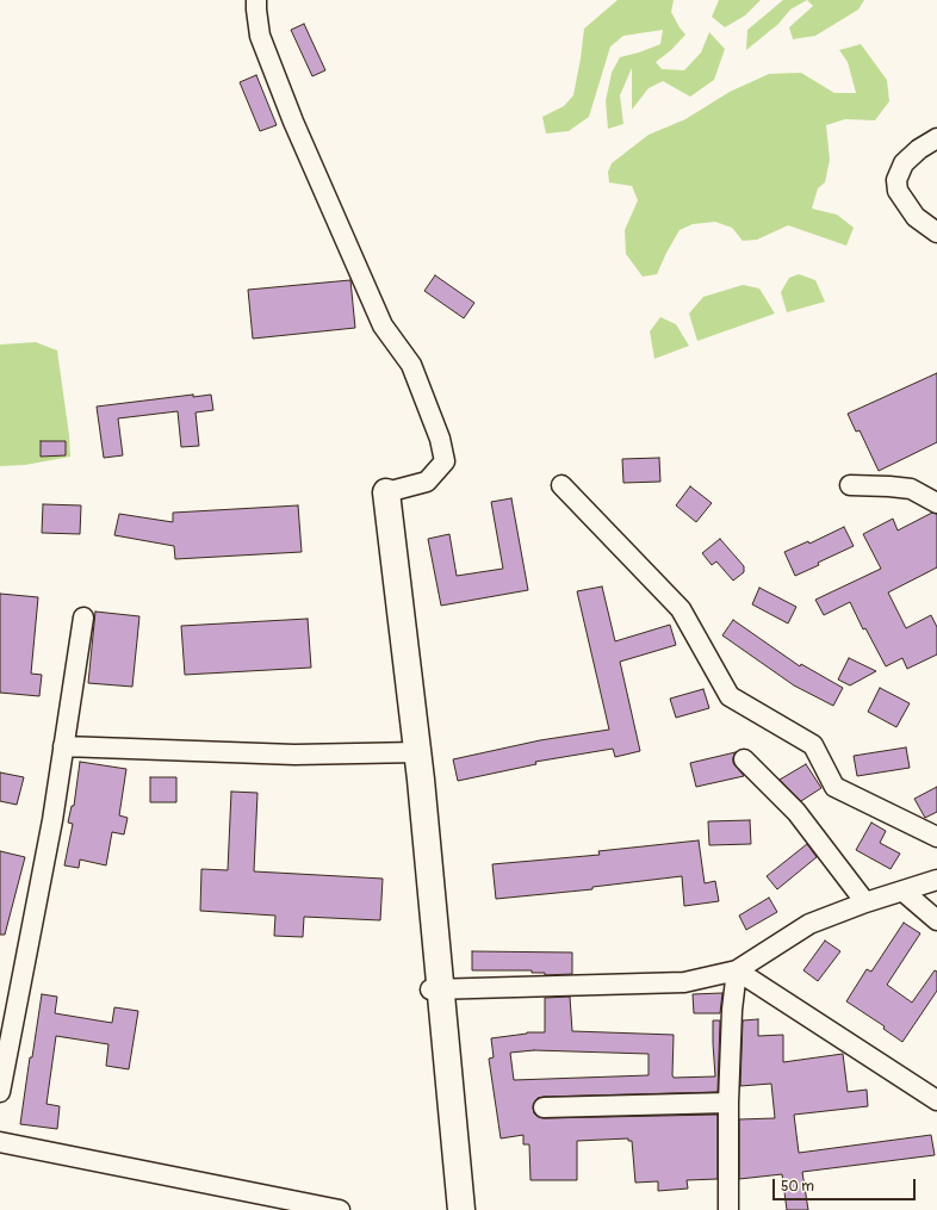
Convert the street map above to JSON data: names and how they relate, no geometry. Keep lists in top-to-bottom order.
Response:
{
  "scale_bar": "50 m"
}
